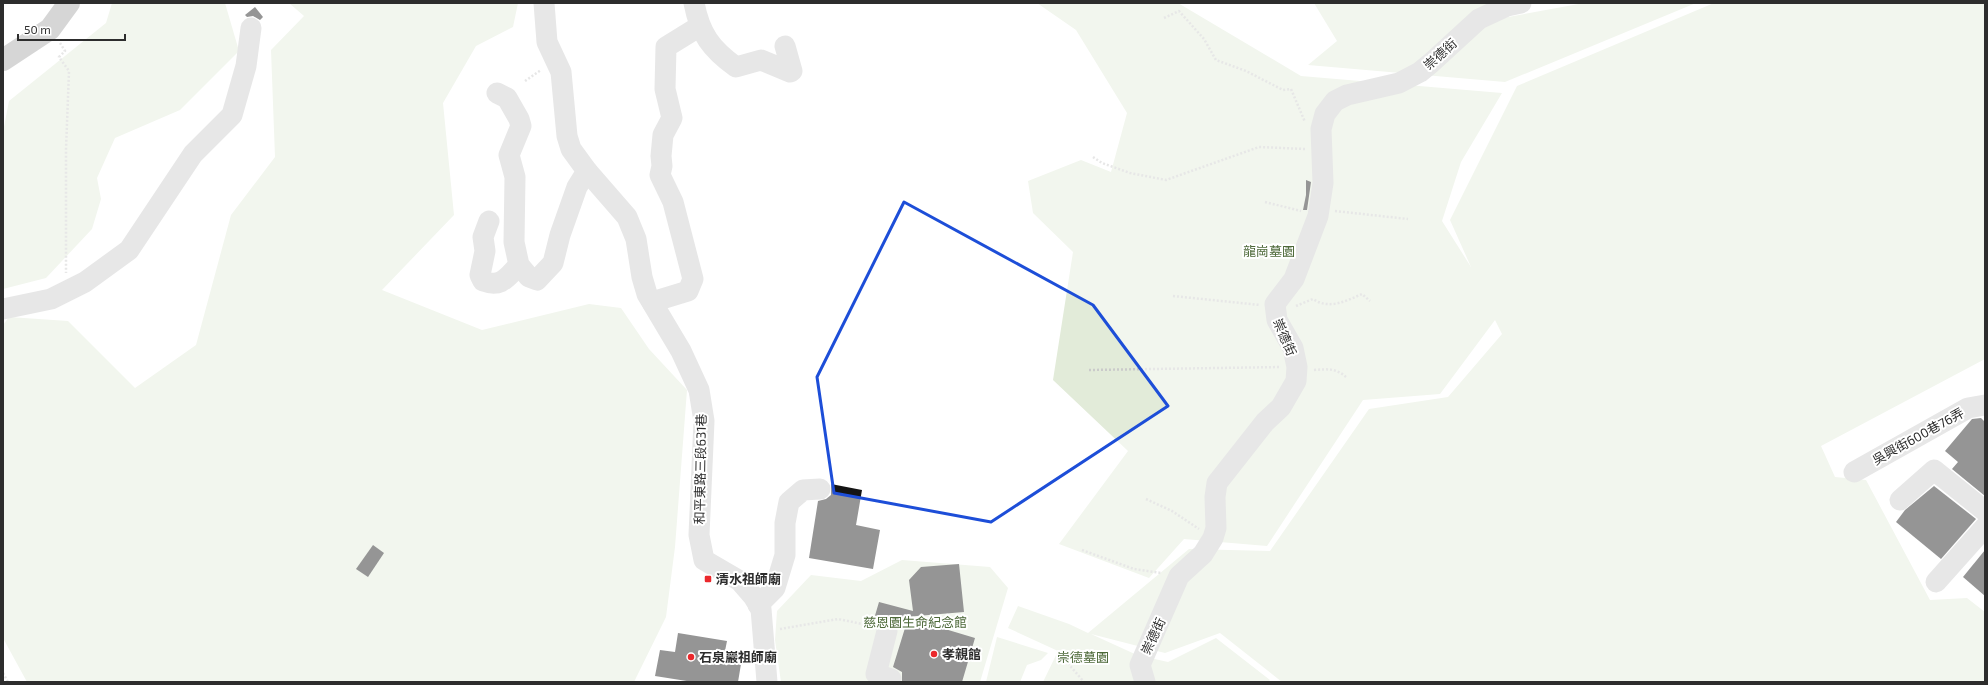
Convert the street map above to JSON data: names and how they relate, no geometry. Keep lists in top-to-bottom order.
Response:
{
  "streets": {
    "street": ["崇德街", "吳興街600巷76弄", "和平東路三段631巷"]
  },
  "parks": ["龍崗墓園", "慈恩園生命紀念館", "崇德墓園"],
  "places": {
    "transit": ["清水祖師廟"],
    "other": ["孝親館", "石泉巖祖師廟"]
  },
  "scale_bar": "50 m"
}
